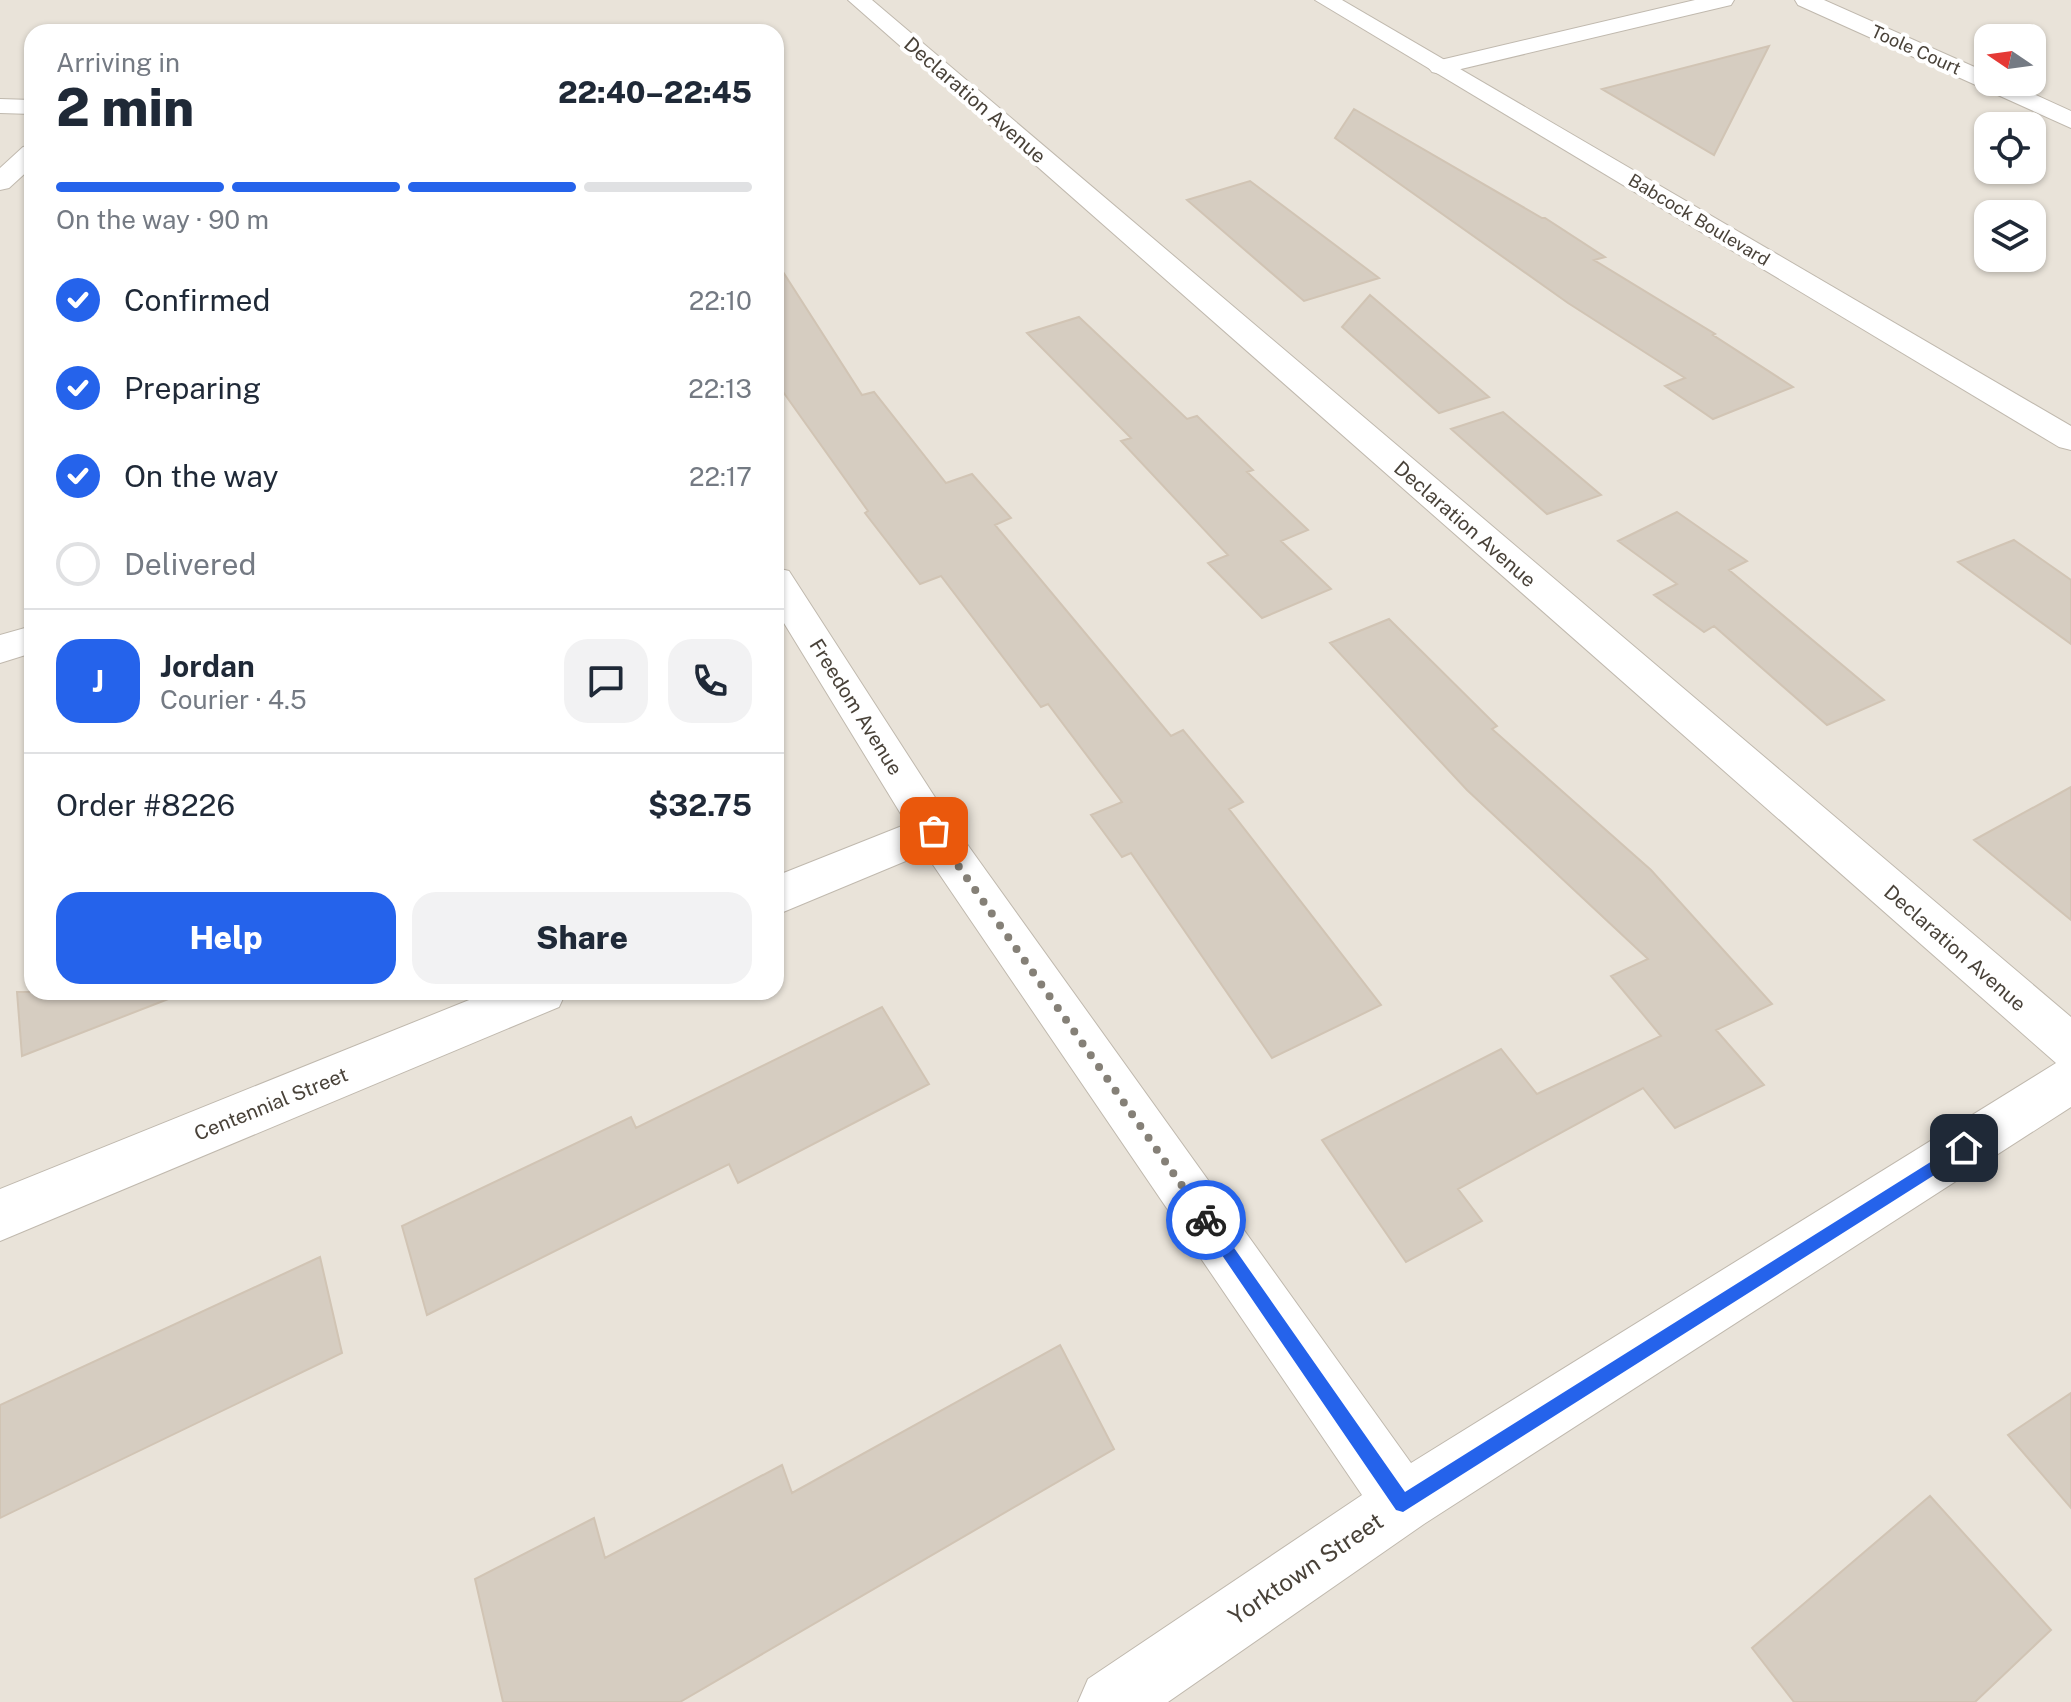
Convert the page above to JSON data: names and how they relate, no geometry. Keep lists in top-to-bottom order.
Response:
{
  "streets": {
    "street": [
      "Toole Court",
      "Declaration Avenue",
      "Babcock Boulevard",
      "Freedom Avenue",
      "Centennial Street",
      "Yorktown Street"
    ]
  },
  "crossings": [
    ["Freedom Avenue", "Yorktown Street"]
  ],
  "north": "left",
  "page": {
    "heading": ["2 min", "Arriving in", "22:40–22:45"],
    "panel": [
      "Jordan",
      "Courier · 4.5",
      "Order #8226",
      "$32.75"
    ],
    "bar": "On the way · 90 m",
    "list": [
      ["Confirmed", "22:10"],
      ["Preparing", "22:13"],
      ["On the way", "22:17"],
      "Delivered"
    ],
    "round": "J",
    "buttons": ["Help", "Share"]
  }
}
